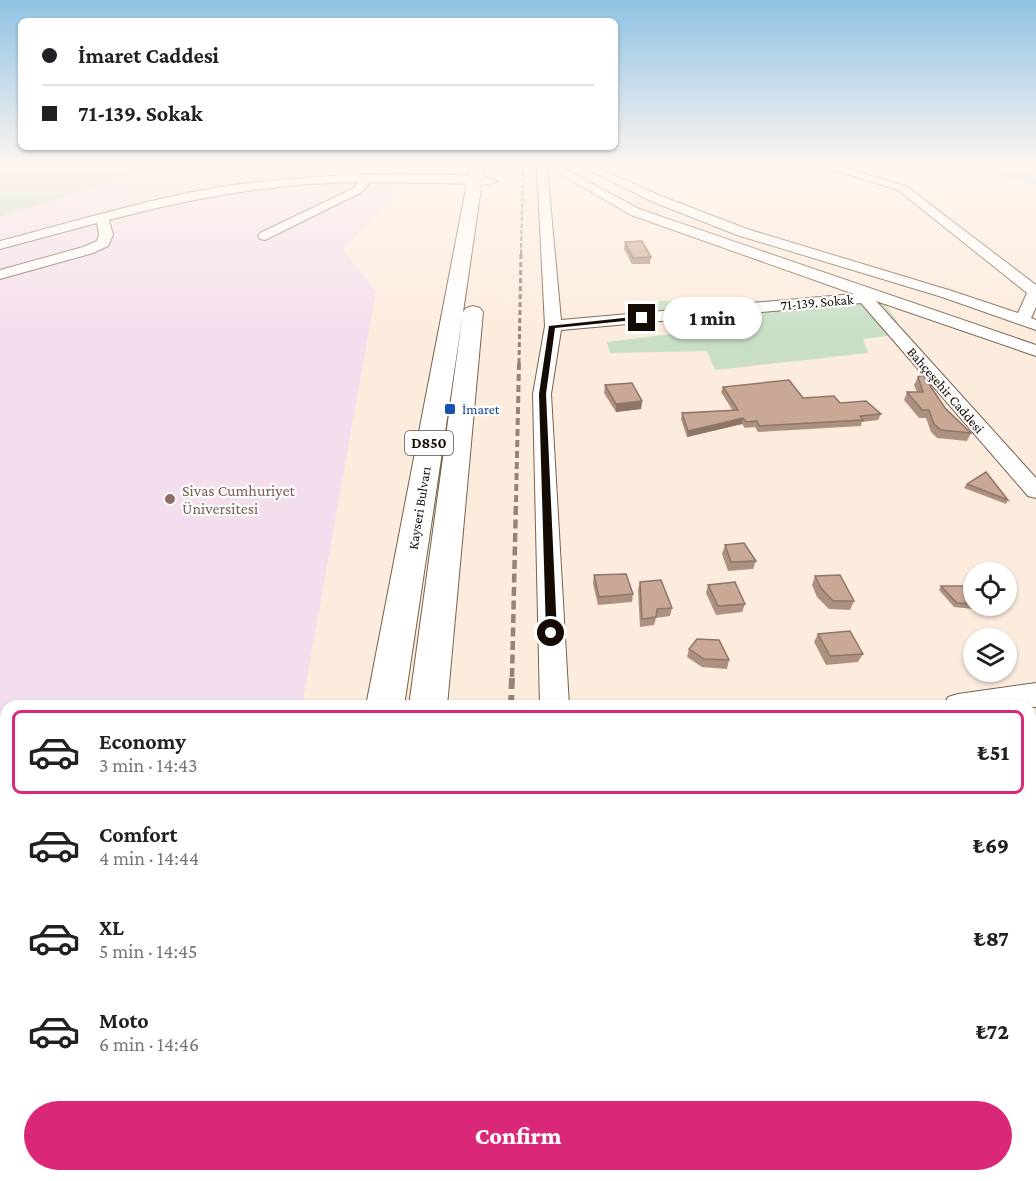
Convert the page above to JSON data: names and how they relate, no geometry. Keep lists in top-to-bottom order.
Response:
{
  "streets": {
    "highway": ["D850", "Kayseri Bulvarı"],
    "street": ["71-139. Sokak", "Bahçeşehir Caddesi"]
  },
  "crossings": [
    ["71-139. Sokak", "Bahçeşehir Caddesi"]
  ],
  "places": {
    "transit": ["İmaret"],
    "other": ["Sivas Cumhuriyet Üniversitesi"]
  },
  "page": {
    "banner": ["İmaret Caddesi", "71-139. Sokak"],
    "bubble": "1 min",
    "list": [
      {
        "name": "Economy",
        "note": "3 min · 14:43",
        "value": "₺51"
      },
      {
        "name": "Comfort",
        "note": "4 min · 14:44",
        "value": "₺69"
      },
      {
        "name": "XL",
        "note": "5 min · 14:45",
        "value": "₺87"
      },
      {
        "name": "Moto",
        "note": "6 min · 14:46",
        "value": "₺72"
      }
    ],
    "buttons": "Confirm"
  }
}
